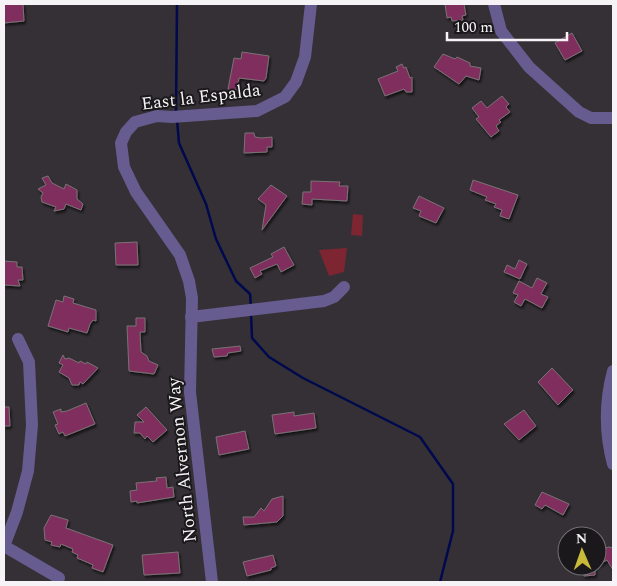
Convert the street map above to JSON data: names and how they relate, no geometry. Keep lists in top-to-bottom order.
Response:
{
  "streets": {
    "street": ["East la Espalda", "North Alvernon Way"]
  },
  "crossings": [
    ["East la Espalda", "North Alvernon Way"]
  ],
  "scale_bar": "100 m",
  "north": "top"
}
